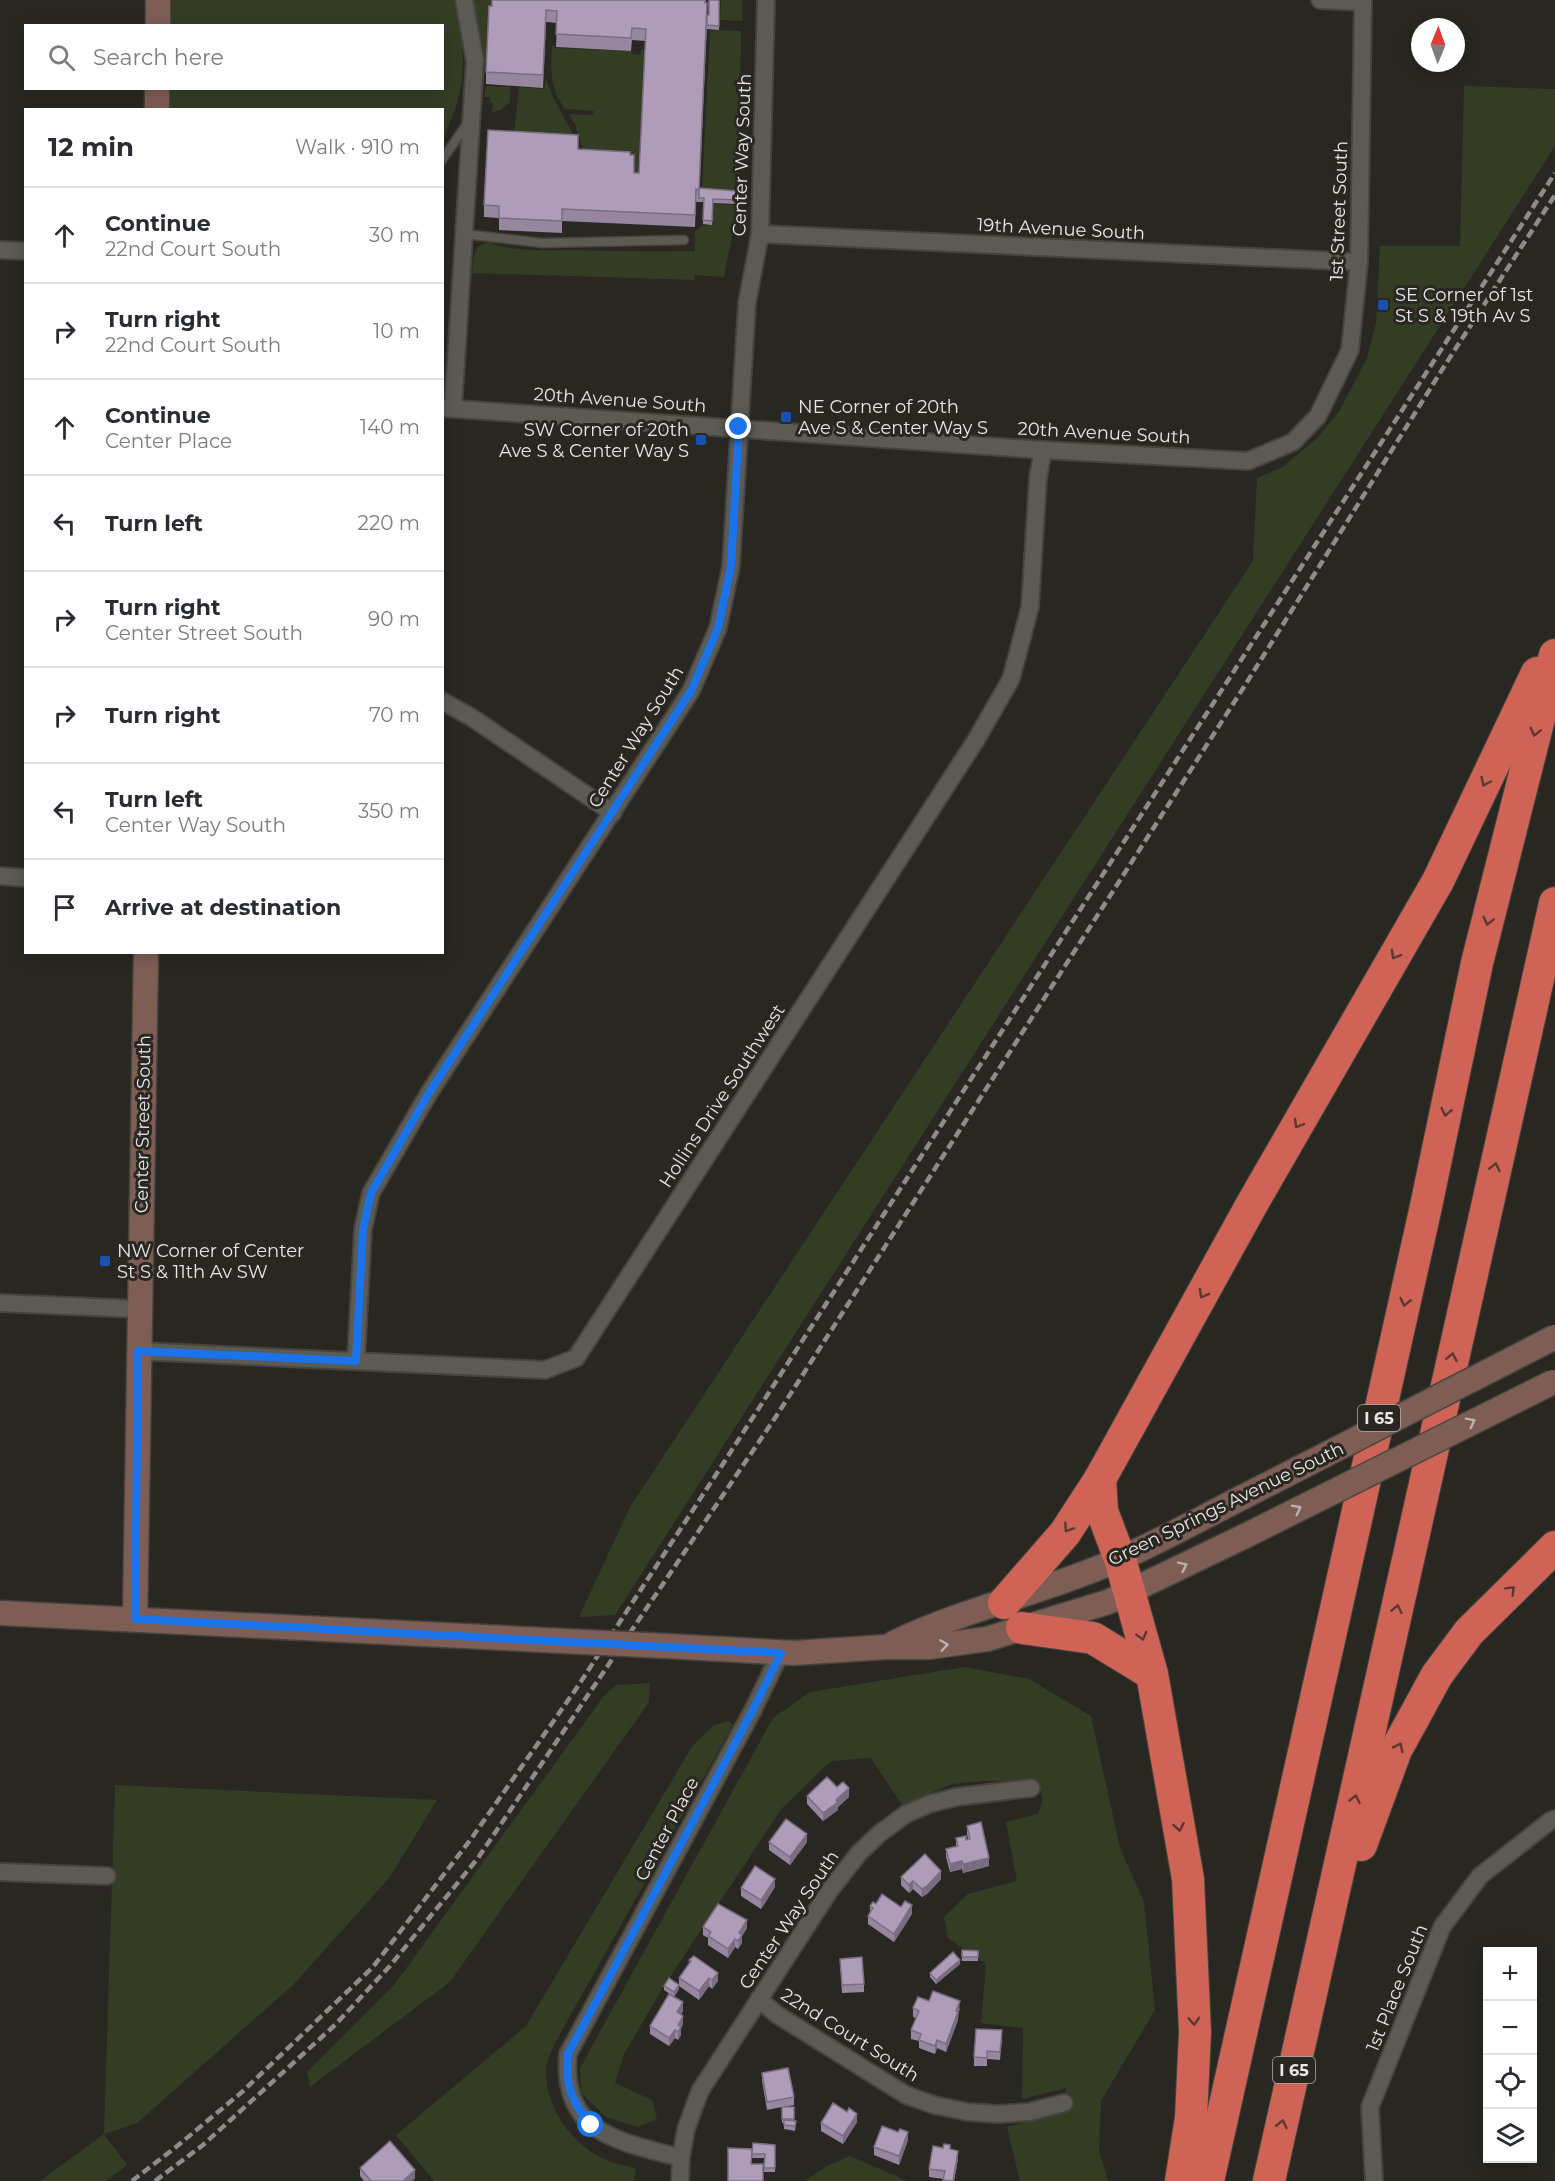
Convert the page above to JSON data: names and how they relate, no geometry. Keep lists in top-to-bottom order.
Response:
{
  "streets": {
    "highway": ["I 65"],
    "main road": ["Center Street South", "Green Springs Avenue South"],
    "street": [
      "Center Way South",
      "1st Street South",
      "19th Avenue South",
      "20th Avenue South",
      "Hollins Drive Southwest",
      "Center Place",
      "1st Place South",
      "22nd Court South"
    ]
  },
  "crossings": [
    ["Center Way South", "19th Avenue South"],
    ["Center Way South", "20th Avenue South"],
    ["Center Way South", "Hollins Drive Southwest"],
    ["Center Way South", "Center Place"],
    ["Center Way South", "22nd Court South"],
    ["1st Street South", "19th Avenue South"],
    ["1st Street South", "20th Avenue South"],
    ["20th Avenue South", "Hollins Drive Southwest"],
    ["Hollins Drive Southwest", "Center Street South"],
    ["Center Street South", "Green Springs Avenue South"],
    ["Green Springs Avenue South", "Center Place"]
  ],
  "places": {
    "transit": [
      "SE Corner of 1st St S & 19th Av S",
      "NE Corner of 20th Ave S & Center Way S",
      "SW Corner of 20th Ave S & Center Way S",
      "NW Corner of Center St S & 11th Av SW"
    ]
  },
  "north": "top",
  "page": {
    "search": "Search here",
    "heading": ["12 min", "Walk · 910 m"],
    "list": [
      ["Continue", "22nd Court South", "30 m"],
      ["Turn right", "22nd Court South", "10 m"],
      ["Continue", "Center Place", "140 m"],
      ["Turn left", "220 m"],
      ["Turn right", "Center Street South", "90 m"],
      ["Turn right", "70 m"],
      ["Turn left", "Center Way South", "350 m"],
      "Arrive at destination"
    ],
    "map_buttons": ["+", "−"]
  }
}
